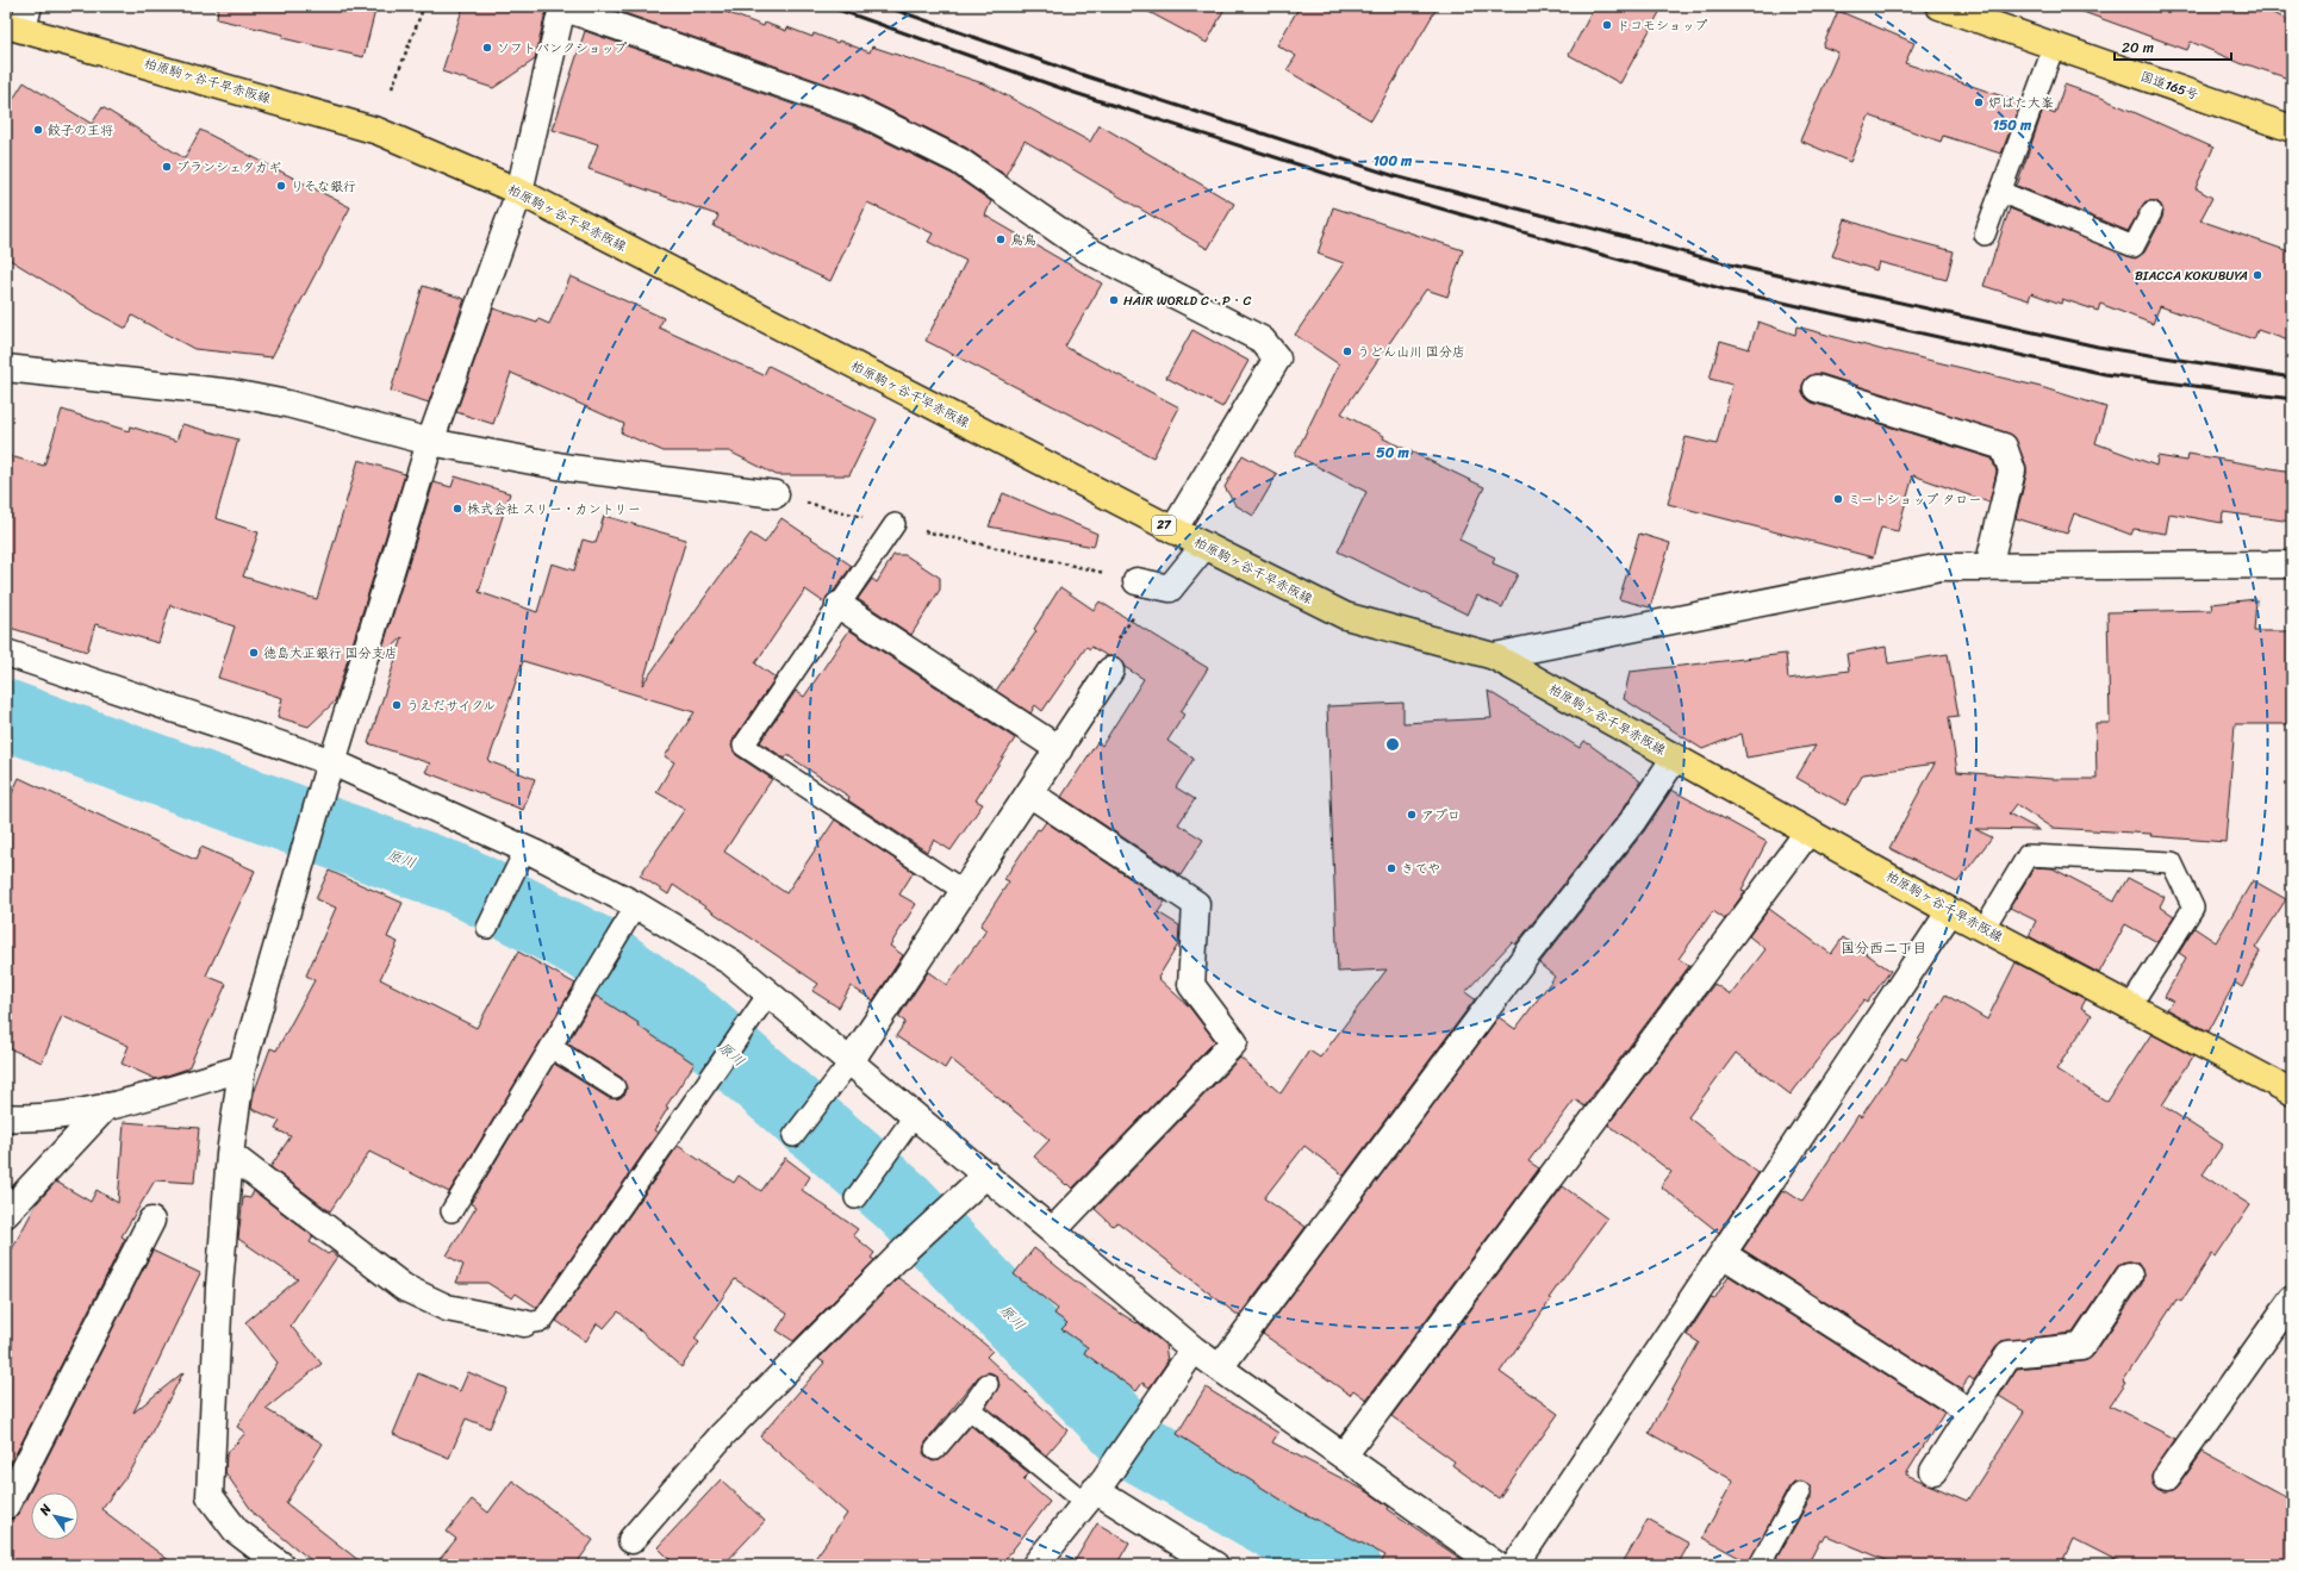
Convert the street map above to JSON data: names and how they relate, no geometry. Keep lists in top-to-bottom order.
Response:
{
  "streets": {
    "main road": ["柏原駒ヶ谷千早赤阪線", "国道165号", "27"]
  },
  "districts": ["国分西二丁目"],
  "water": ["原川"],
  "places": [
    "ドコモショップ",
    "ソフトバンクショップ",
    "炉ばた大峯",
    "餃子の王将",
    "ブランシェタカギ",
    "りそな銀行",
    "鳥鳥",
    "BIACCA KOKUBUYA",
    "HAIR WORLD C・P・C",
    "うどん山川 国分店",
    "ミートショップ タロー",
    "株式会社 スリー・カントリー",
    "徳島大正銀行 国分支店",
    "うえだサイクル",
    "アプロ",
    "きてや"
  ],
  "scale_bar": "20 m",
  "north": "top left",
  "rings": ["150 m", "100 m", "50 m"]
}
